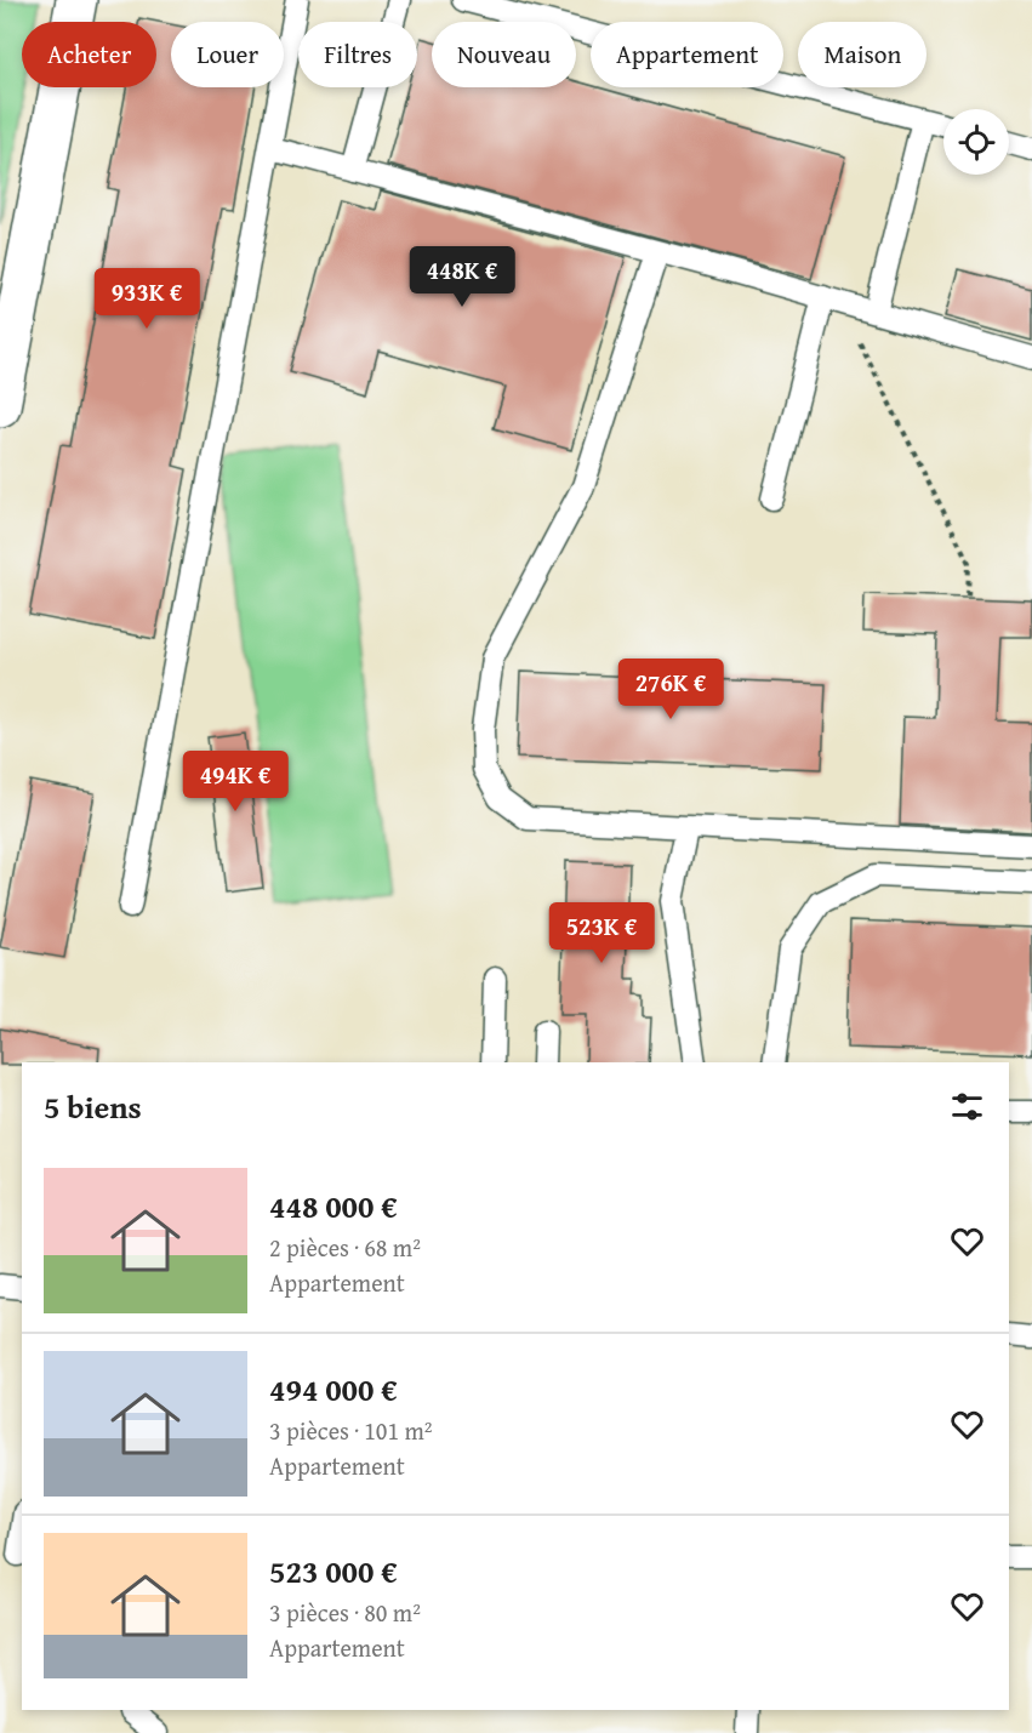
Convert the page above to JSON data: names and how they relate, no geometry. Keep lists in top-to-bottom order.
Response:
{
  "page": {
    "chip": [
      "Acheter",
      "Louer",
      "Filtres",
      "Nouveau",
      "Appartement",
      "Maison"
    ],
    "price": [
      "448K €",
      "933K €",
      "276K €",
      "494K €",
      "523K €"
    ],
    "heading": "5 biens",
    "list": [
      {
        "name": "448 000 €",
        "note": "2 pièces · 68 m² · Appartement"
      },
      {
        "name": "494 000 €",
        "note": "3 pièces · 101 m² · Appartement"
      },
      {
        "name": "523 000 €",
        "note": "3 pièces · 80 m² · Appartement"
      }
    ]
  }
}
